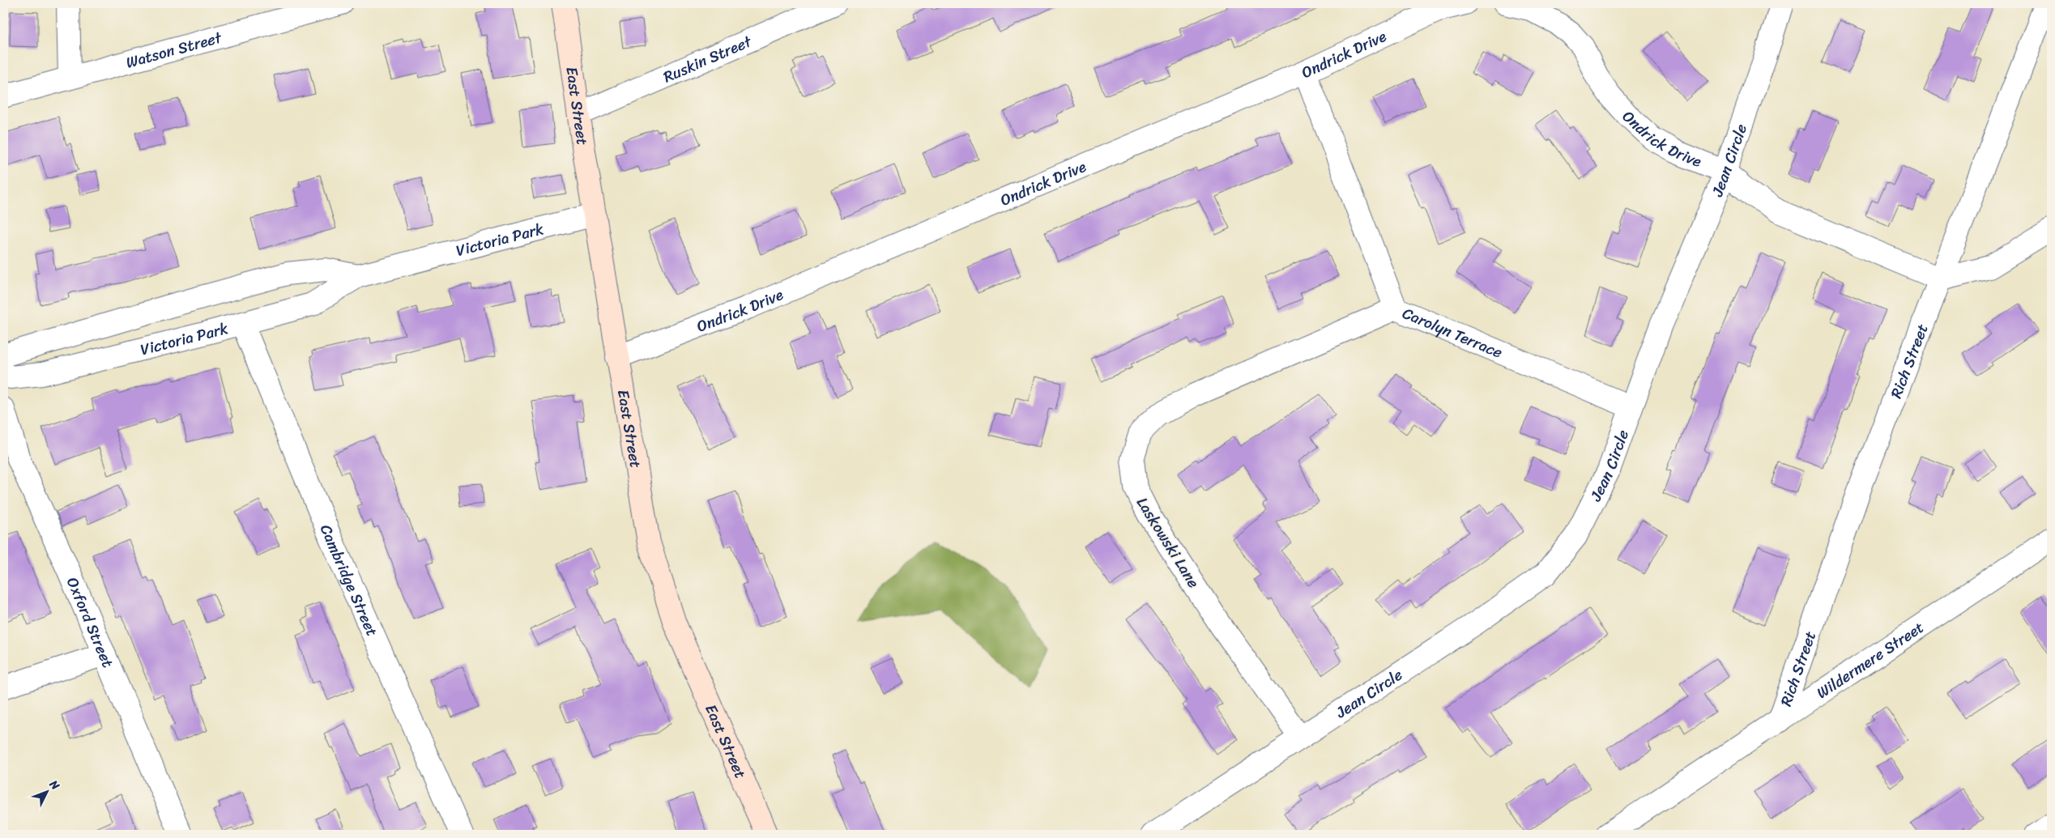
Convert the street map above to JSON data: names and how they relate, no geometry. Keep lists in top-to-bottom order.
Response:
{
  "streets": {
    "main road": ["East Street"],
    "street": [
      "Watson Street",
      "Ondrick Drive",
      "Ruskin Street",
      "Jean Circle",
      "Victoria Park",
      "Carolyn Terrace",
      "Rich Street",
      "Laskowski Lane",
      "Cambridge Street",
      "Oxford Street",
      "Wildermere Street"
    ]
  },
  "crossings": [
    ["Ondrick Drive", "East Street"],
    ["Ondrick Drive", "Jean Circle"],
    ["Ondrick Drive", "Carolyn Terrace"],
    ["Ondrick Drive", "Rich Street"],
    ["Ruskin Street", "East Street"],
    ["East Street", "Victoria Park"],
    ["Jean Circle", "Carolyn Terrace"],
    ["Jean Circle", "Laskowski Lane"],
    ["Victoria Park", "Cambridge Street"],
    ["Carolyn Terrace", "Laskowski Lane"],
    ["Rich Street", "Wildermere Street"]
  ],
  "north": "top right"
}
